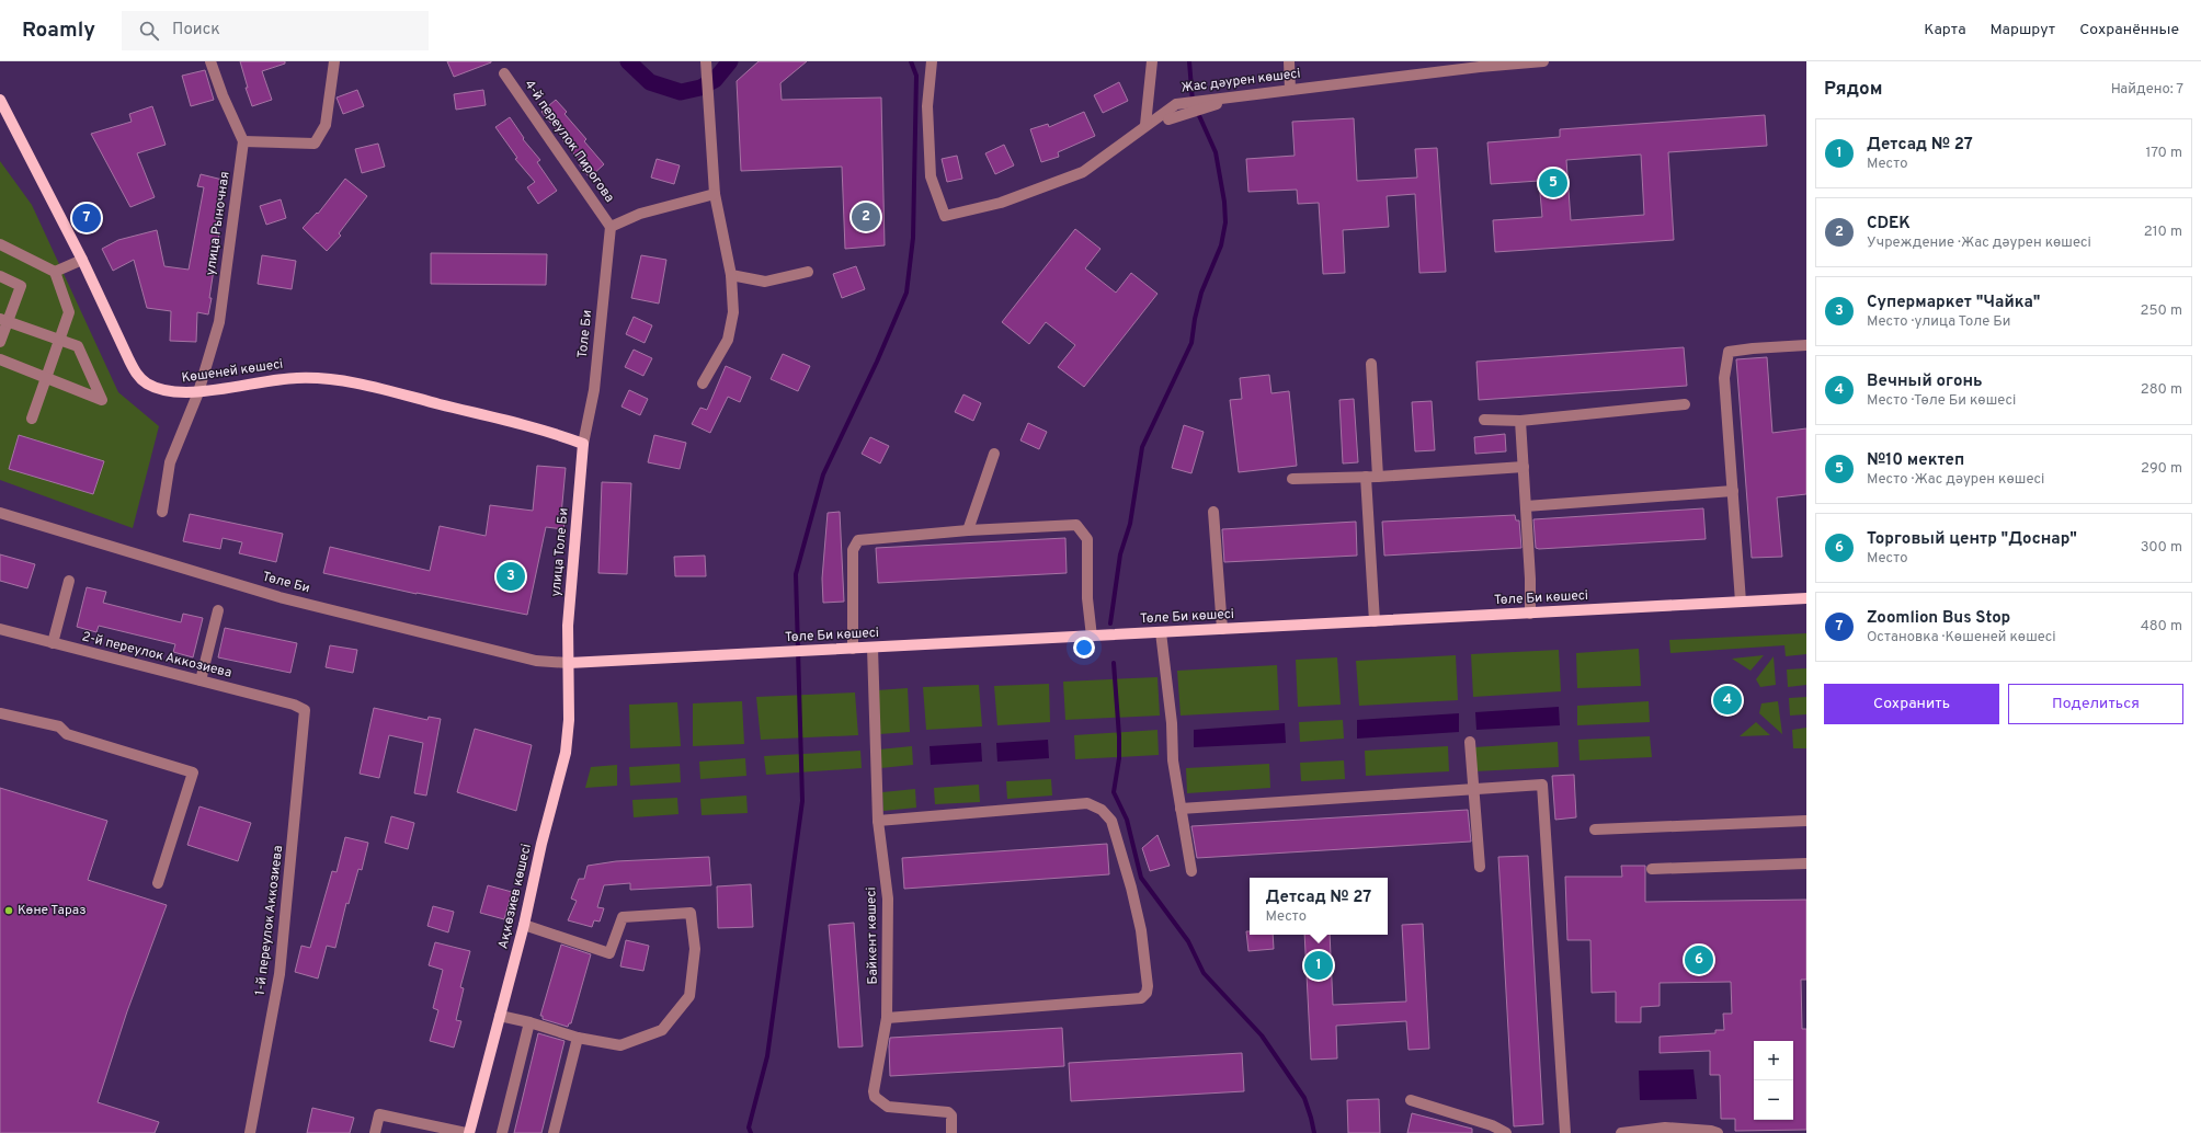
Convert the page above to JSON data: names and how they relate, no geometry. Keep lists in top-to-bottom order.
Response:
{
  "streets": {
    "main road": [
      "Көшеней көшесі",
      "улица Толе Би",
      "Төле Би көшесі",
      "Ақкөзиев көшесі"
    ],
    "street": [
      "Жас дәурен көшесі",
      "4-й переулок Пирогова",
      "улица Рыночная",
      "Толе Би",
      "Төле Би",
      "2-й переулок Аккозиева",
      "1-й переулок Аккозиева",
      "Байкент көшесі"
    ]
  },
  "crossings": [
    ["4-й переулок Пирогова", "Толе Би"],
    ["улица Рыночная", "Көшеней көшесі"],
    ["Толе Би", "Көшеней көшесі"],
    ["Толе Би", "улица Толе Би"],
    ["Көшеней көшесі", "улица Толе Би"],
    ["улица Толе Би", "Төле Би"],
    ["улица Толе Би", "Төле Би көшесі"],
    ["улица Толе Би", "Ақкөзиев көшесі"],
    ["Төле Би", "Төле Би көшесі"],
    ["Төле Би", "Ақкөзиев көшесі"],
    ["Төле Би көшесі", "Ақкөзиев көшесі"],
    ["Төле Би көшесі", "Байкент көшесі"],
    ["2-й переулок Аккозиева", "1-й переулок Аккозиева"]
  ],
  "places": ["Көне Тараз"],
  "page": {
    "header": "Roamly",
    "search": "Поиск",
    "nav": ["Карта", "Маршрут", "Сохранённые"],
    "heading": ["Рядом", "Найдено: 7"],
    "list": [
      {
        "mark": "1",
        "name": "Детсад № 27",
        "note": "Место",
        "value": "170 m"
      },
      {
        "mark": "2",
        "name": "CDEK",
        "note": "Учреждение · Жас дәурен көшесі",
        "value": "210 m"
      },
      {
        "mark": "3",
        "name": "Супермаркет \"Чайка\"",
        "note": "Место · улица Толе Би",
        "value": "250 m"
      },
      {
        "mark": "4",
        "name": "Вечный огонь",
        "note": "Место · Төле Би көшесі",
        "value": "280 m"
      },
      {
        "mark": "5",
        "name": "№10 мектеп",
        "note": "Место · Жас дәурен көшесі",
        "value": "290 m"
      },
      {
        "mark": "6",
        "name": "Торговый центр \"Доснар\"",
        "note": "Место",
        "value": "300 m"
      },
      {
        "mark": "7",
        "name": "Zoomlion Bus Stop",
        "note": "Остановка · Көшеней көшесі",
        "value": "480 m"
      }
    ],
    "pins": [
      "5",
      "2",
      "7",
      "3",
      "4",
      "6",
      "1"
    ],
    "buttons": ["Сохранить", "Поделиться"],
    "popup": ["Детсад № 27", "Место"],
    "map_buttons": ["+", "−"]
  }
}
